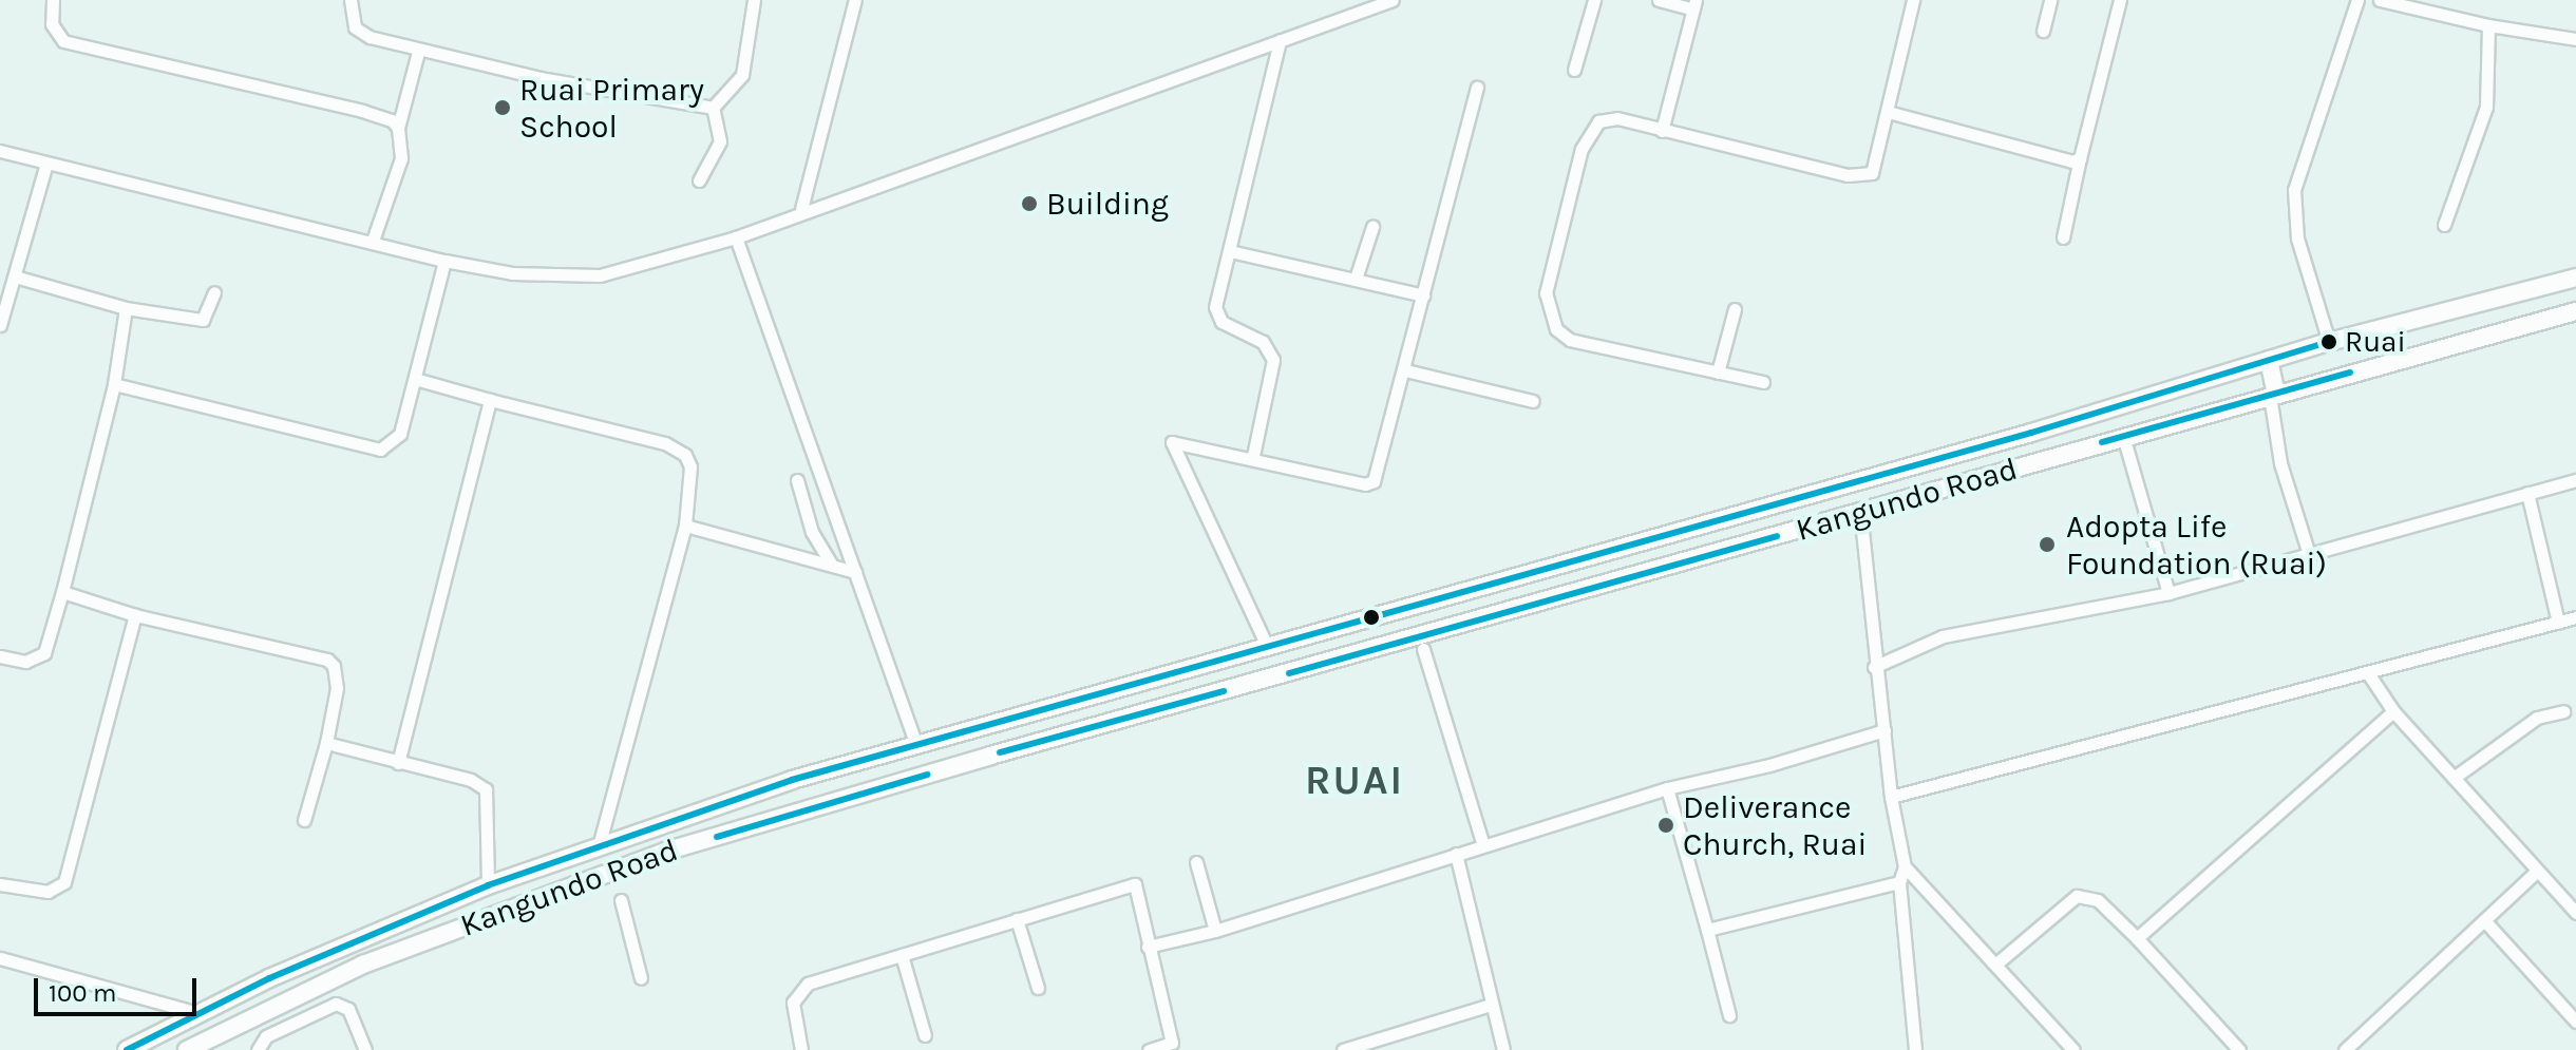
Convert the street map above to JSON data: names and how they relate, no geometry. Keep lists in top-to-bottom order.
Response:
{
  "streets": {
    "highway": ["Kangundo Road"]
  },
  "districts": ["RUAI"],
  "places": [
    "Ruai Primary School",
    "Building",
    "Ruai",
    "Adopta Life Foundation (Ruai)",
    "Deliverance Church, Ruai"
  ],
  "scale_bar": "100 m"
}
